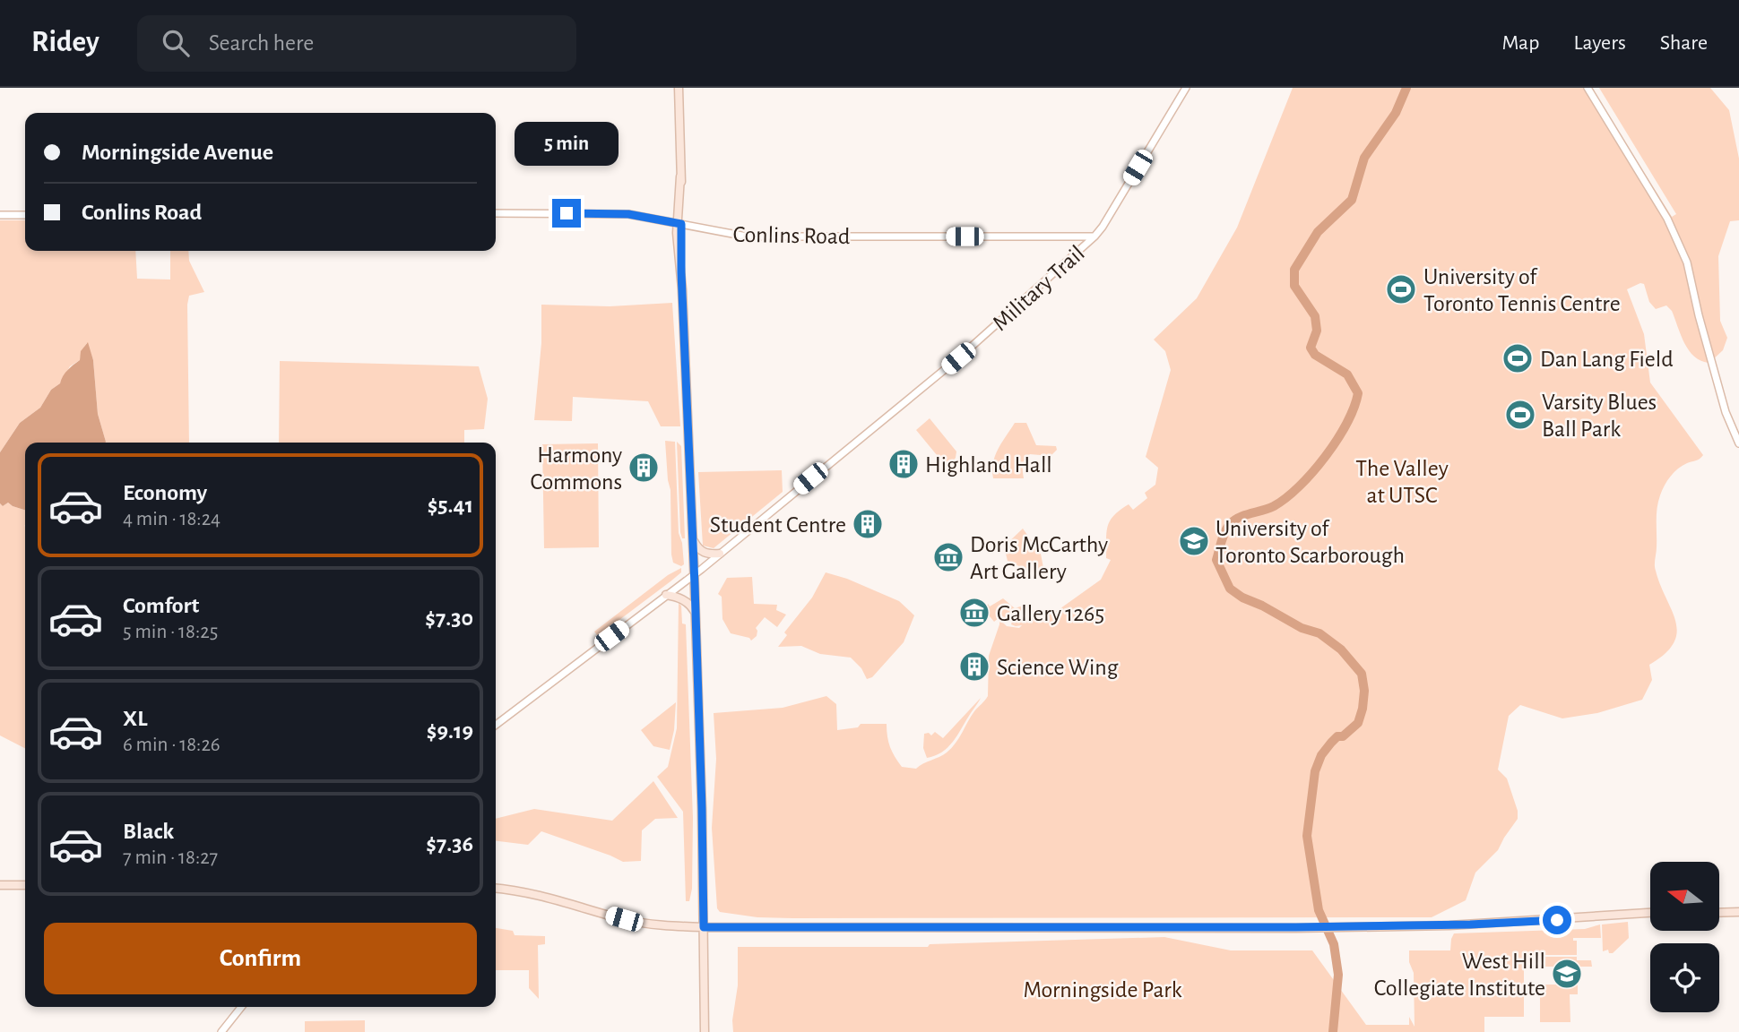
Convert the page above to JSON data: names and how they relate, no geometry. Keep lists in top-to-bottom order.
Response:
{
  "streets": {
    "street": ["Conlins Road", "Military Trail"]
  },
  "crossings": [
    ["Conlins Road", "Military Trail"]
  ],
  "parks": ["The Valley at UTSC", "Morningside Park"],
  "places": {
    "sports": ["University of Toronto Tennis Centre", "Dan Lang Field", "Varsity Blues Ball Park"],
    "building": [
      "Highland Hall",
      "Harmony Commons",
      "Student Centre",
      "Science Wing"
    ],
    "school or university": ["University of Toronto Scarborough", "West Hill Collegiate Institute"],
    "museum": ["Doris McCarthy Art Gallery", "Gallery 1265"]
  },
  "north": "left",
  "page": {
    "header": "Ridey",
    "search": "Search here",
    "nav": ["Map", "Layers", "Share"],
    "banner": ["Morningside Avenue", "Conlins Road"],
    "bubble": "5 min",
    "list": [
      {
        "name": "Economy",
        "note": "4 min · 18:24",
        "value": "$5.41"
      },
      {
        "name": "Comfort",
        "note": "5 min · 18:25",
        "value": "$7.30"
      },
      {
        "name": "XL",
        "note": "6 min · 18:26",
        "value": "$9.19"
      },
      {
        "name": "Black",
        "note": "7 min · 18:27",
        "value": "$7.36"
      }
    ],
    "buttons": "Confirm"
  }
}
